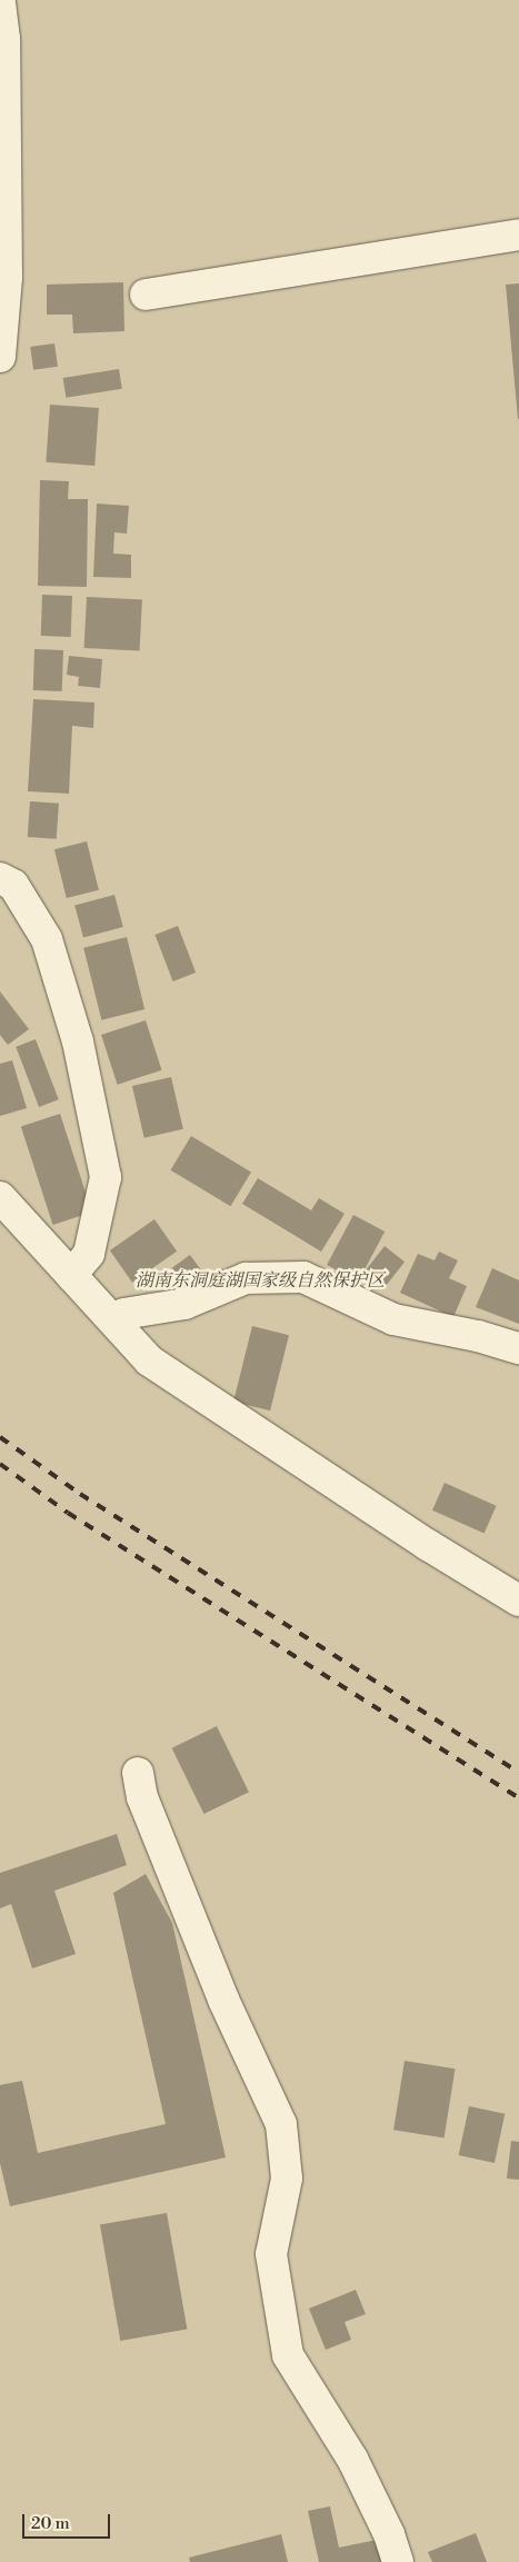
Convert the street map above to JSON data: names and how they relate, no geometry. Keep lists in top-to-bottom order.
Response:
{
  "parks": ["湖南东洞庭湖国家级自然保护区"],
  "scale_bar": "20 m"
}
